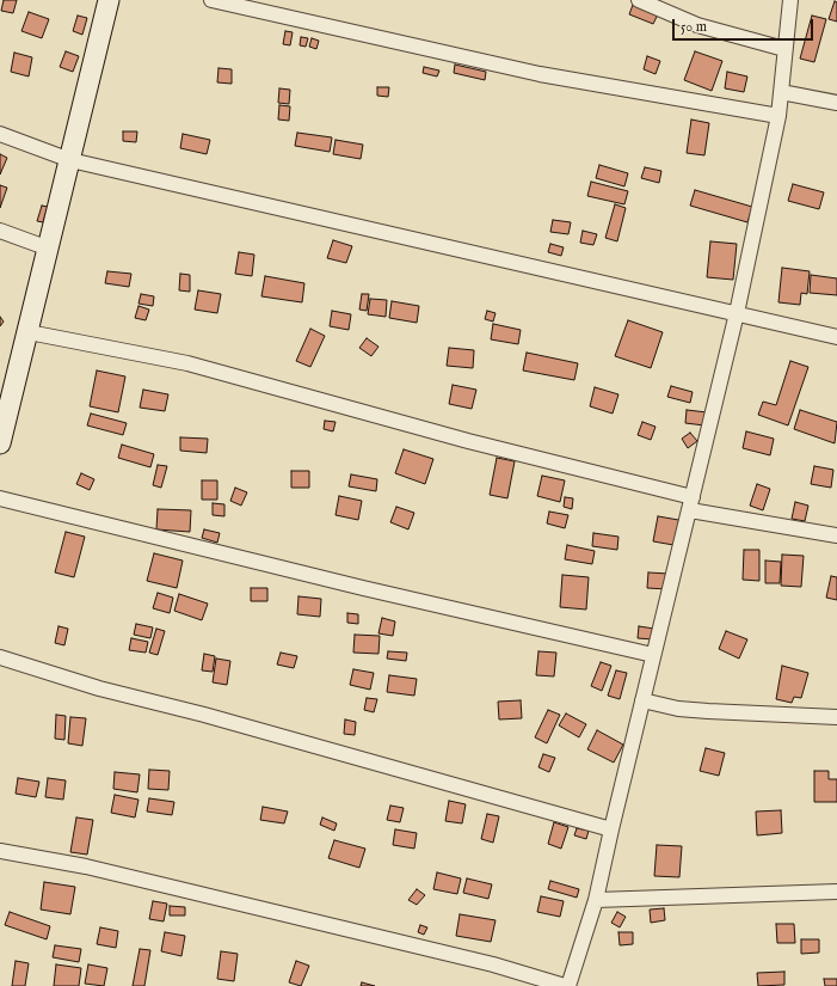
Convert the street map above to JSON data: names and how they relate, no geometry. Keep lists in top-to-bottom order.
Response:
{
  "scale_bar": "50 m"
}
